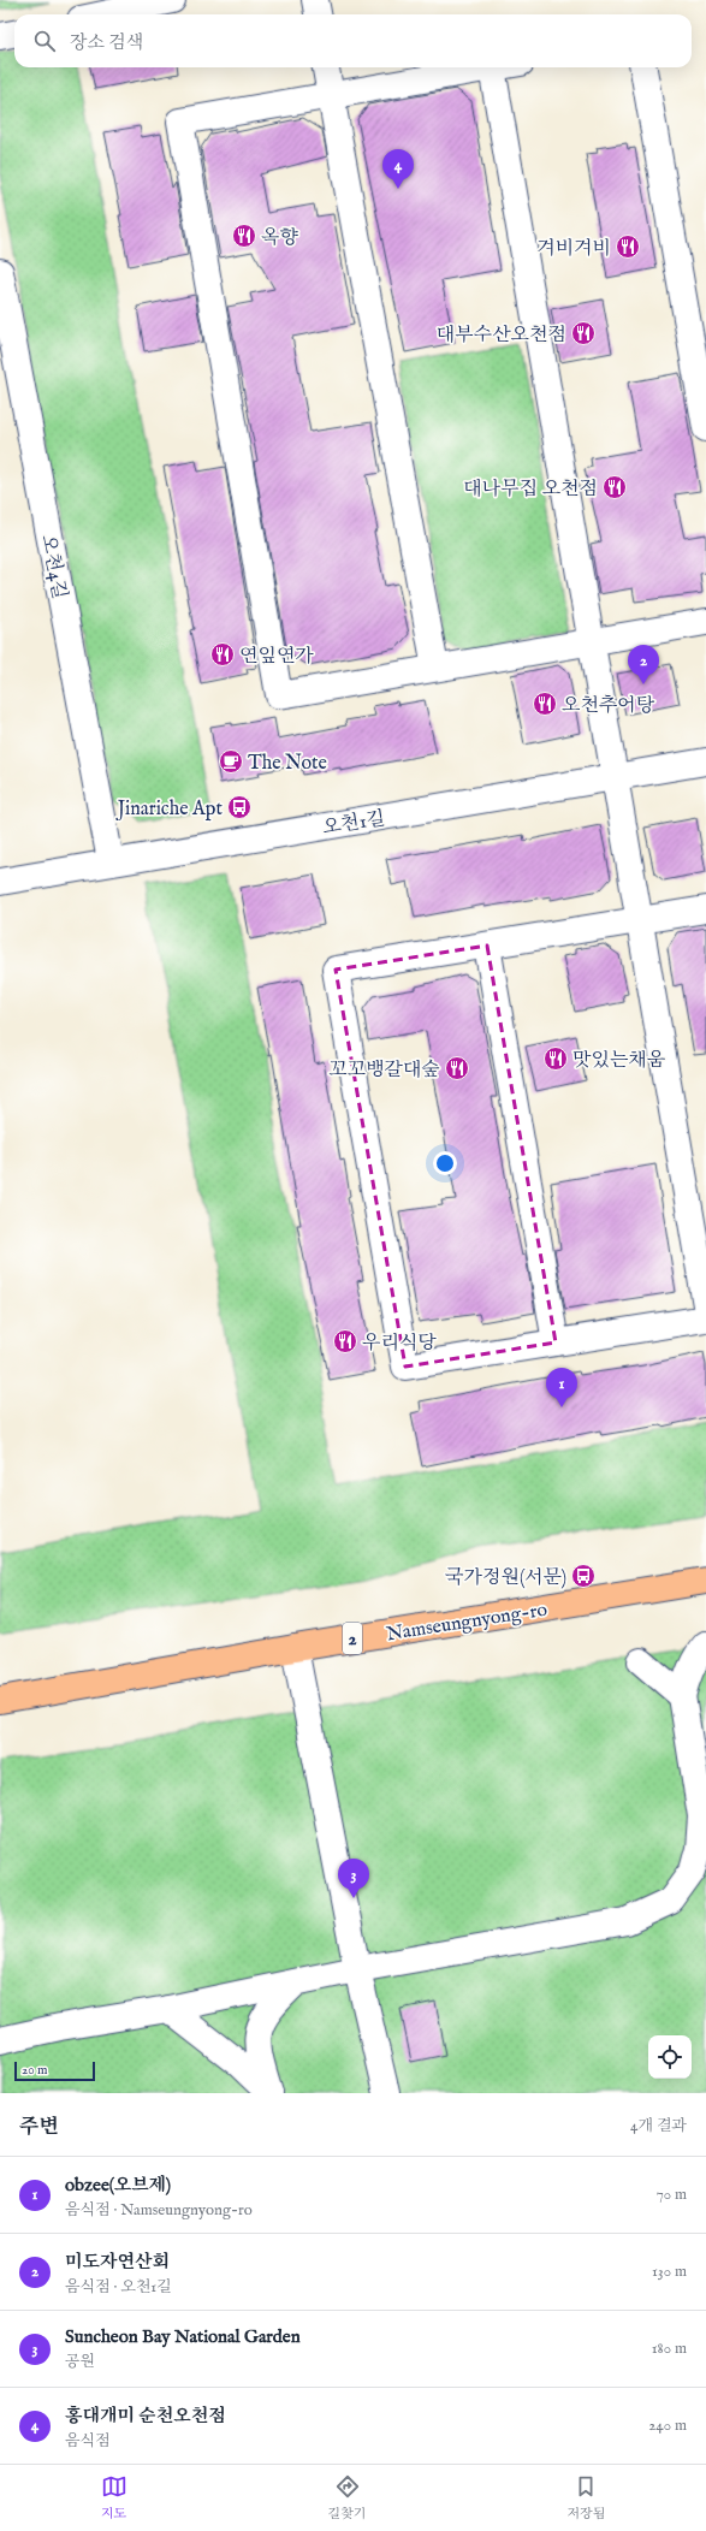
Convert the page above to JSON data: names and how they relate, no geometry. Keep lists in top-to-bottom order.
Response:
{
  "streets": {
    "main road": ["Namseungnyong-ro", "2"],
    "street": ["오천4길", "오천1길"]
  },
  "crossings": [
    ["오천4길", "오천1길"]
  ],
  "places": {
    "restaurant": [
      "옥향",
      "겨비겨비",
      "대부수산오천점",
      "대나무집 오천점",
      "연잎연가",
      "오천추어탕",
      "맛있는채움",
      "꼬꼬뱅갈대숲",
      "우리식당"
    ],
    "cafe": ["The Note"],
    "bus stop": ["Jinariche Apt", "국가정원(서문)"]
  },
  "scale_bar": "20 m",
  "page": {
    "search": "장소 검색",
    "pins": [
      "4",
      "2",
      "1",
      "3"
    ],
    "scale": "20 m",
    "heading": ["주변", "4개 결과"],
    "list": [
      {
        "mark": "1",
        "name": "obzee(오브제)",
        "note": "음식점 · Namseungnyong-ro",
        "value": "70 m"
      },
      {
        "mark": "2",
        "name": "미도자연산회",
        "note": "음식점 · 오천1길",
        "value": "130 m"
      },
      {
        "mark": "3",
        "name": "Suncheon Bay National Garden",
        "note": "공원",
        "value": "180 m"
      },
      {
        "mark": "4",
        "name": "홍대개미 순천오천점",
        "note": "음식점",
        "value": "240 m"
      }
    ],
    "nav": ["지도", "길찾기", "저장됨"]
  }
}
